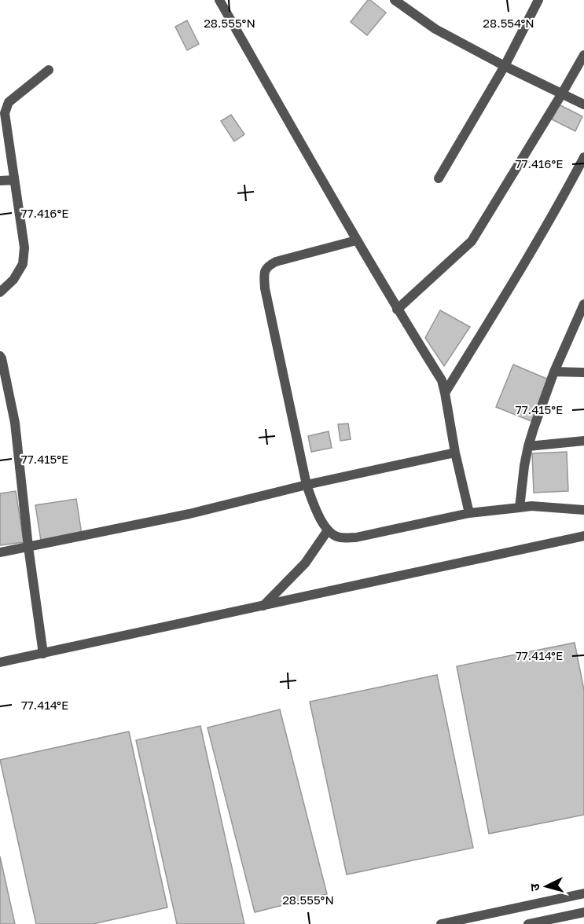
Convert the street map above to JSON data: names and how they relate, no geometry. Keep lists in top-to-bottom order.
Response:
{
  "north": "left",
  "coordinates": [
    "28.555°N",
    "28.554°N",
    "77.416°E",
    "77.415°E",
    "77.414°E"
  ]
}
